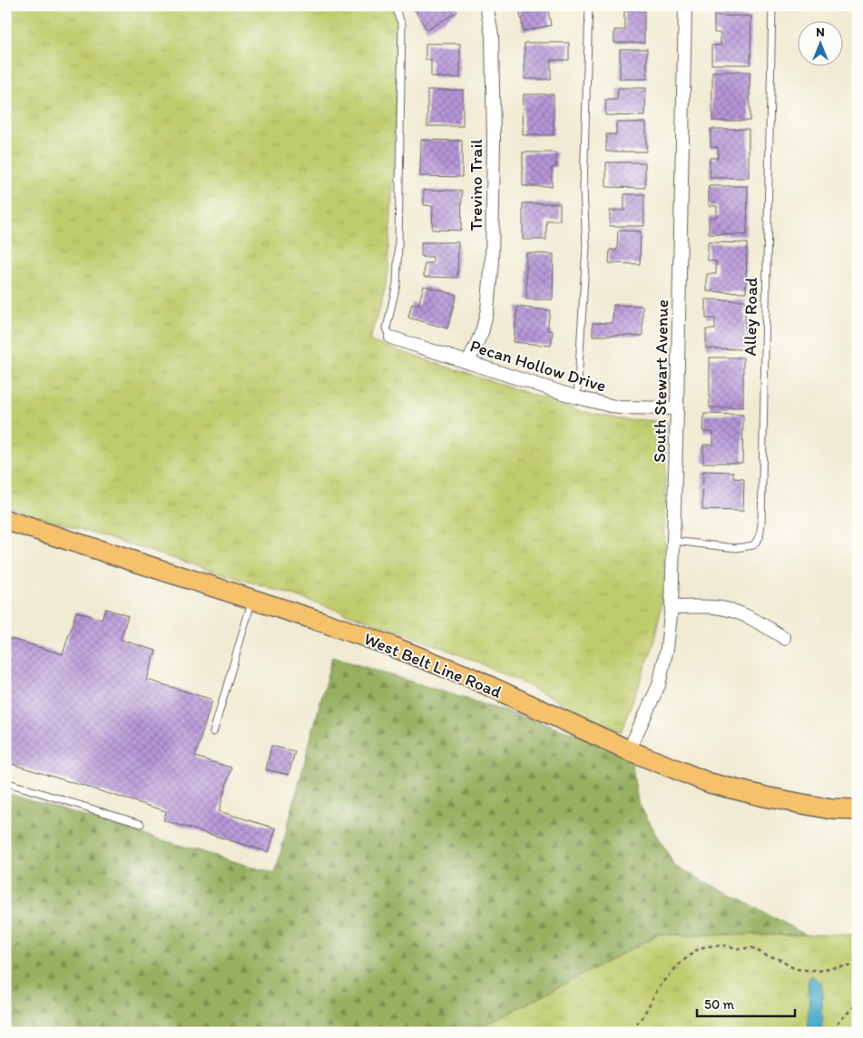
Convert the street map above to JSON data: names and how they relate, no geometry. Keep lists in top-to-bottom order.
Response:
{
  "streets": {
    "main road": ["West Belt Line Road"],
    "street": ["Trevino Trail", "Pecan Hollow Drive", "South Stewart Avenue"],
    "lane": ["Alley Road"]
  },
  "crossings": [
    ["Trevino Trail", "Pecan Hollow Drive"],
    ["Alley Road", "South Stewart Avenue"],
    ["Pecan Hollow Drive", "South Stewart Avenue"],
    ["South Stewart Avenue", "West Belt Line Road"]
  ],
  "scale_bar": "50 m",
  "north": "top"
}
